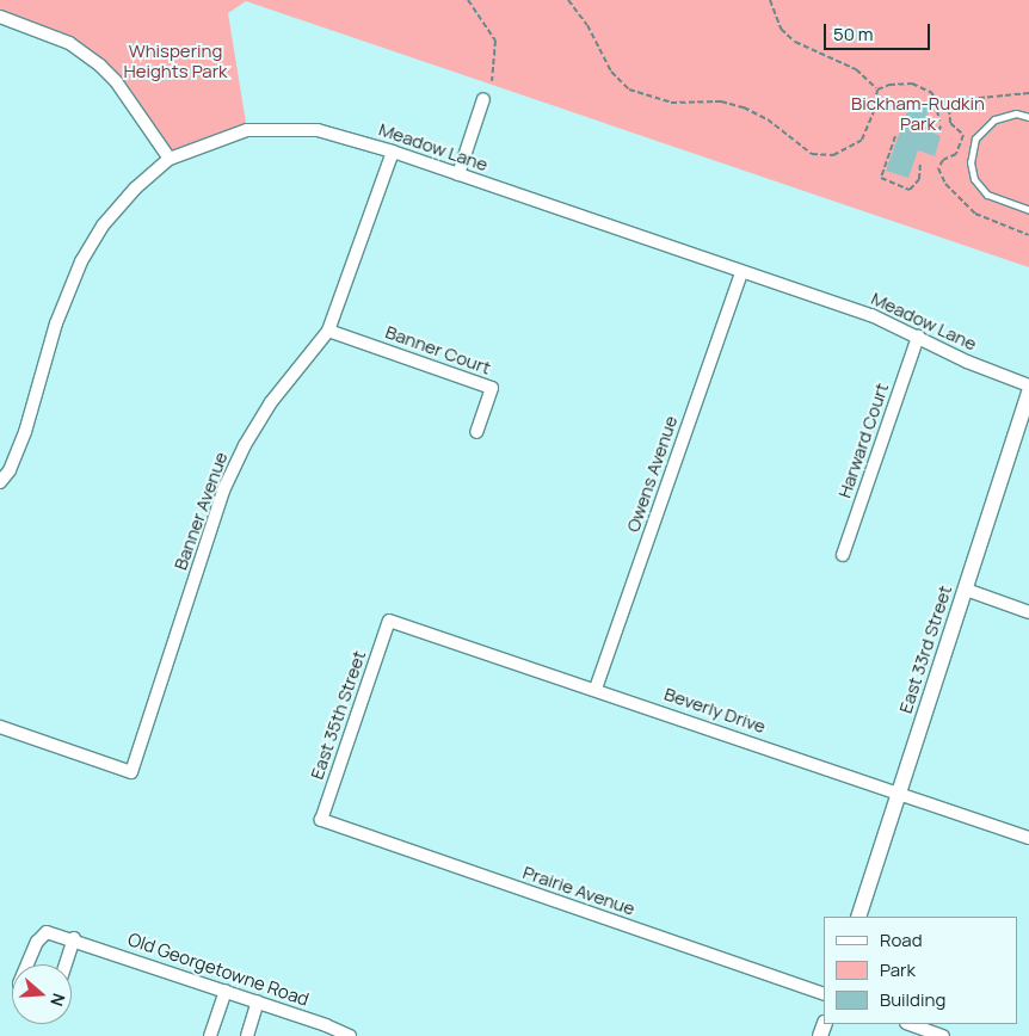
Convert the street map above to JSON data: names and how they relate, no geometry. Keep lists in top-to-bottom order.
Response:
{
  "streets": {
    "street": [
      "Meadow Lane",
      "Banner Court",
      "Harward Court",
      "Owens Avenue",
      "Banner Avenue",
      "East 33rd Street",
      "Beverly Drive",
      "East 35th Street",
      "Prairie Avenue",
      "Old Georgetowne Road"
    ]
  },
  "crossings": [
    ["Meadow Lane", "Harward Court"],
    ["Meadow Lane", "Owens Avenue"],
    ["Meadow Lane", "Banner Avenue"],
    ["Banner Court", "Banner Avenue"],
    ["Owens Avenue", "Beverly Drive"],
    ["East 33rd Street", "Beverly Drive"],
    ["Beverly Drive", "East 35th Street"],
    ["East 35th Street", "Prairie Avenue"]
  ],
  "parks": ["Whispering Heights Park", "Bickham-Rudkin Park"],
  "legend": ["Road", "Park", "Building"],
  "scale_bar": "50 m",
  "north": "right"
}
